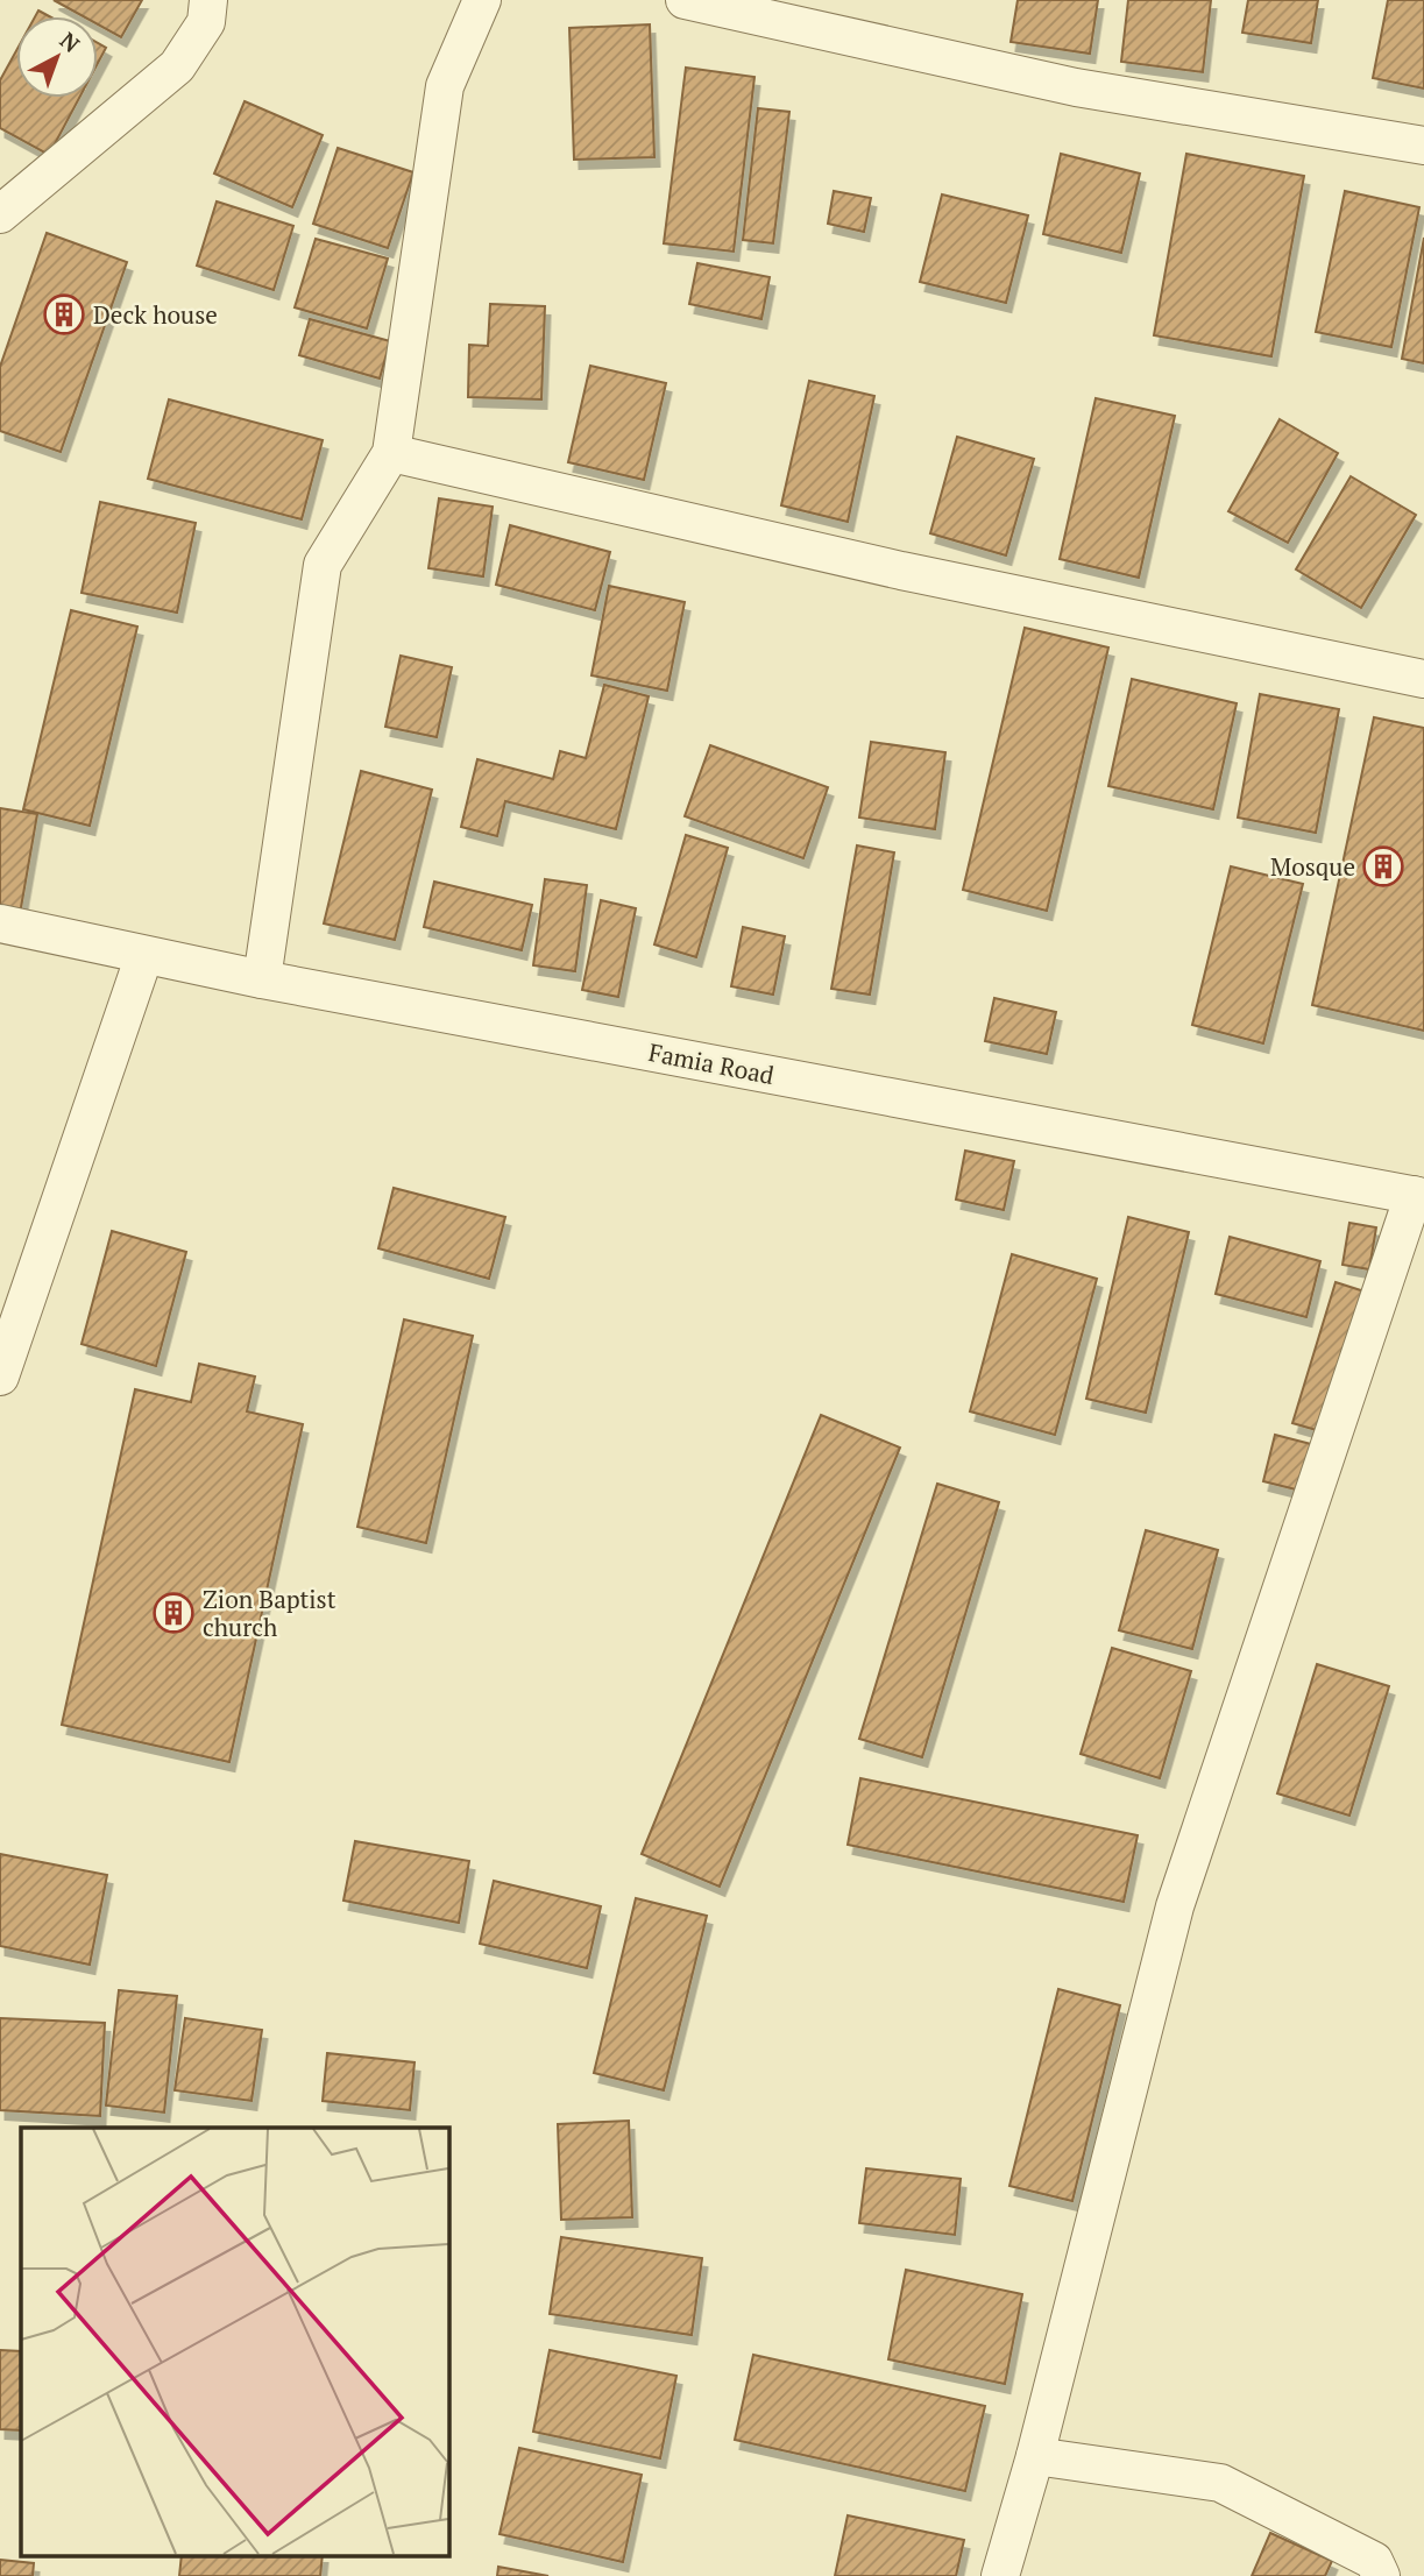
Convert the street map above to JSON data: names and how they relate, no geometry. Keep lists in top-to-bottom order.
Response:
{
  "streets": {
    "street": ["Famia Road"]
  },
  "places": {
    "building": ["Deck house", "Mosque", "Zion Baptist church"]
  },
  "north": "top right"
}
